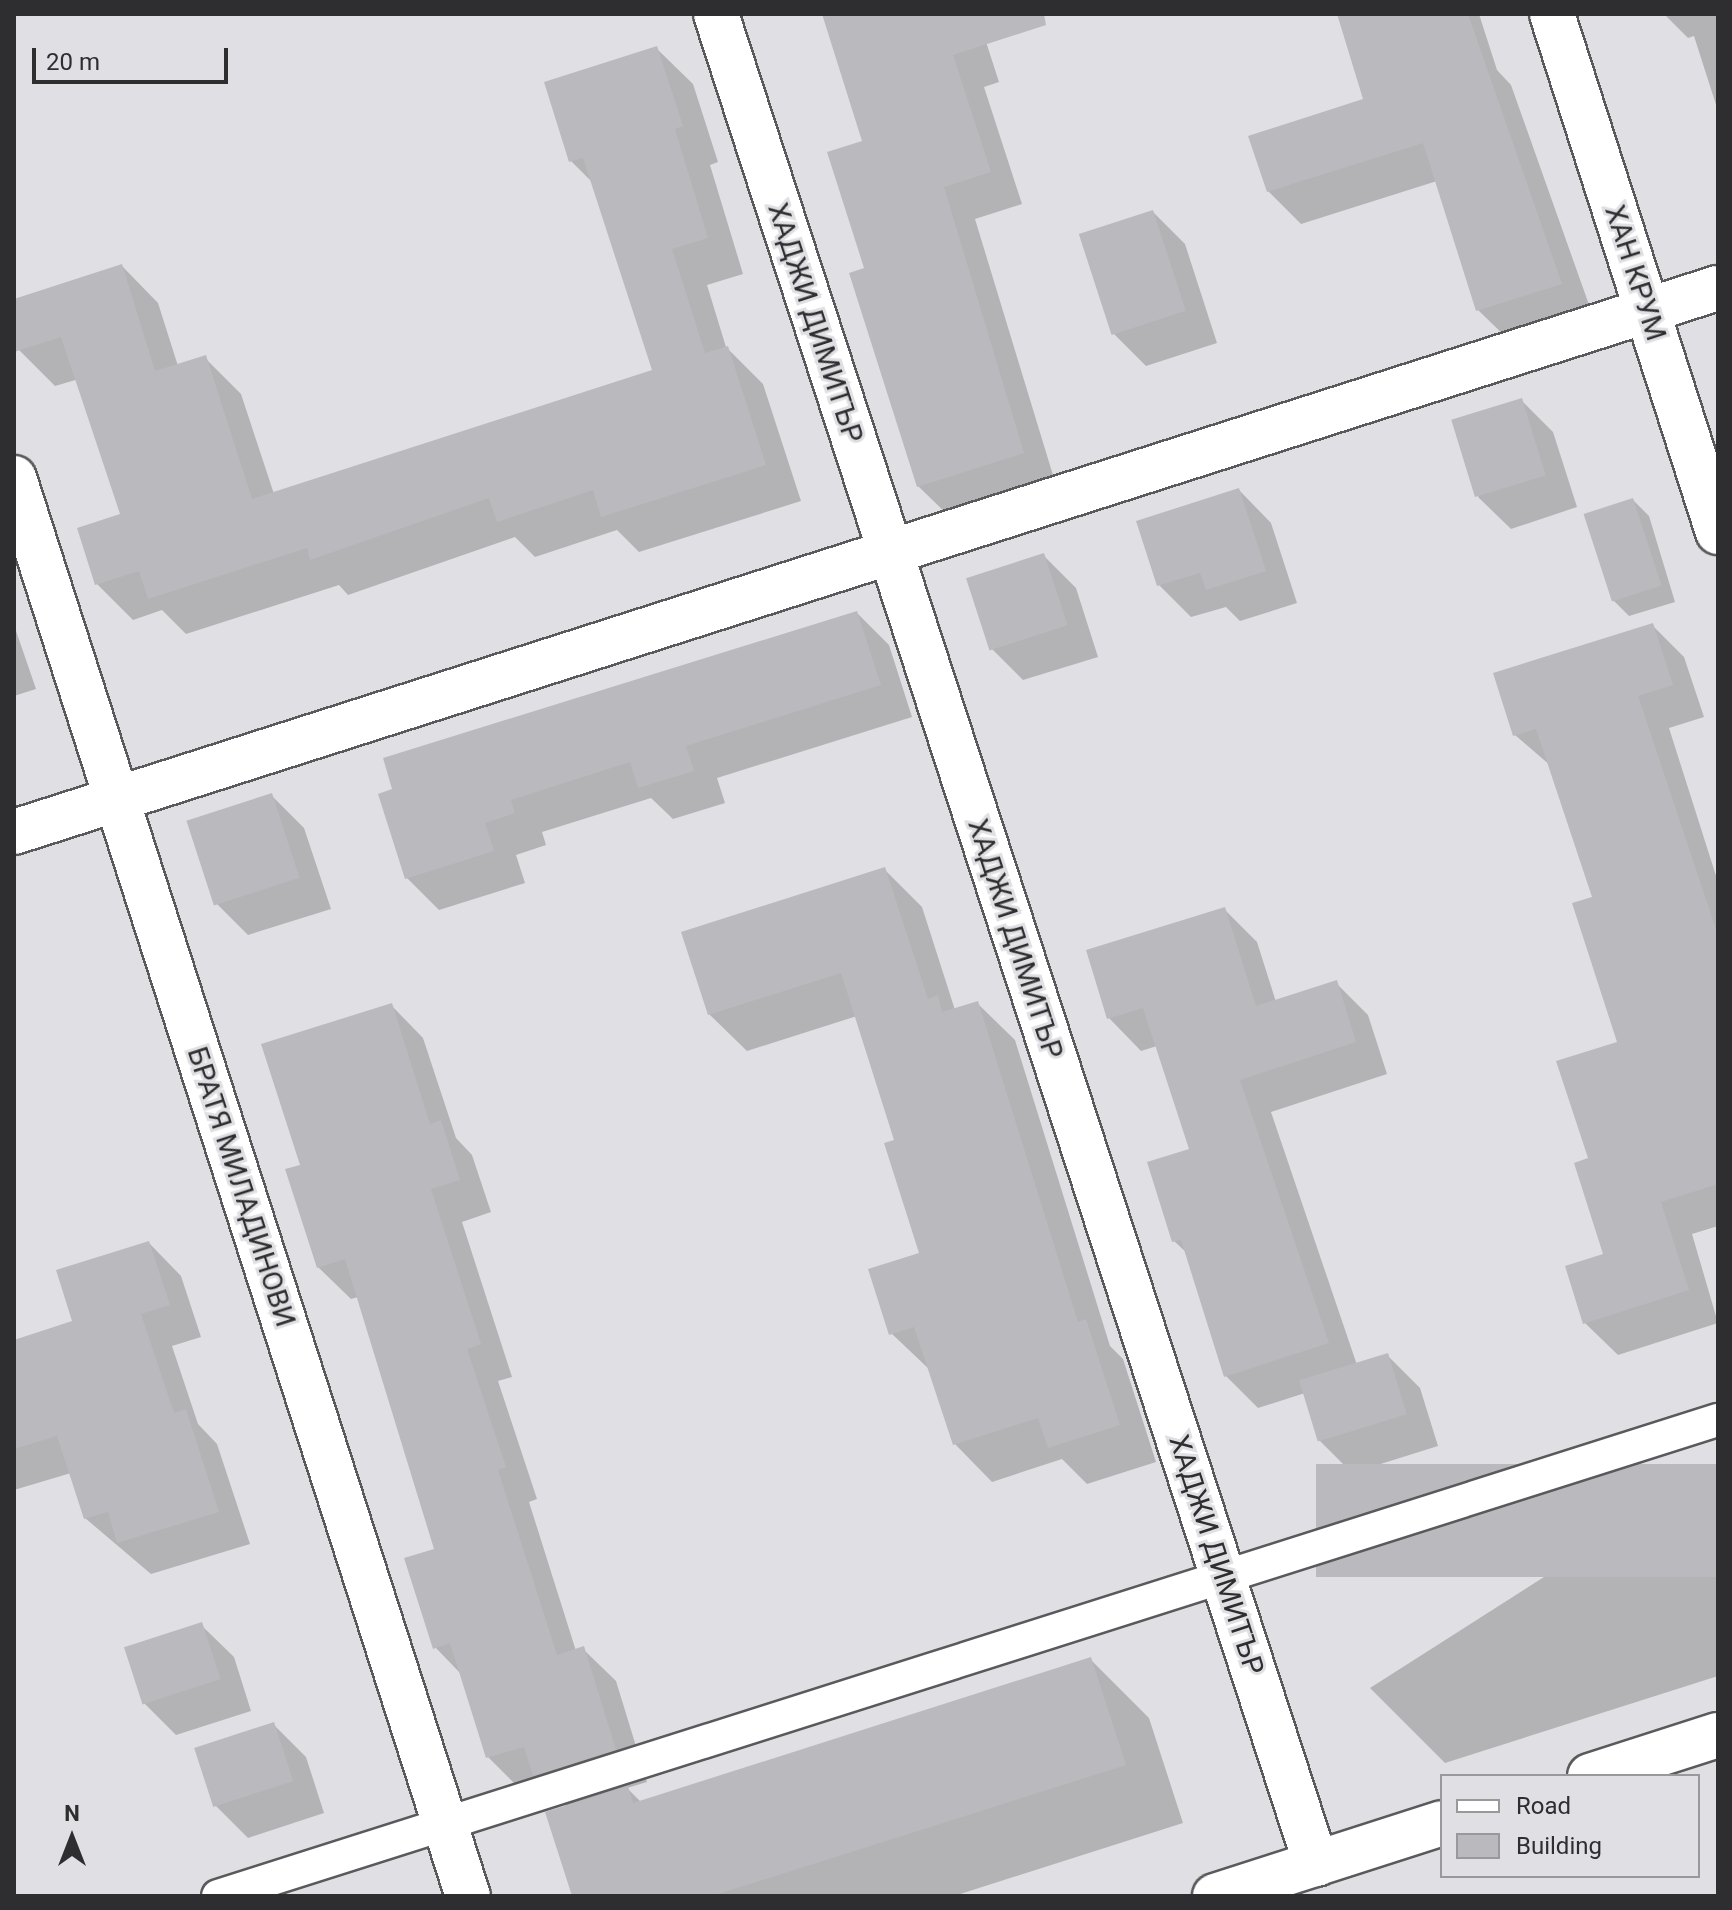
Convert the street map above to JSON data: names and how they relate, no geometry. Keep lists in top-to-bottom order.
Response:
{
  "streets": {
    "street": ["ХАН КРУМ", "ХАДЖИ ДИМИТЪР", "БРАТЯ МИЛАДИНОВИ"]
  },
  "legend": ["Road", "Building"],
  "scale_bar": "20 m",
  "north": "top"
}
